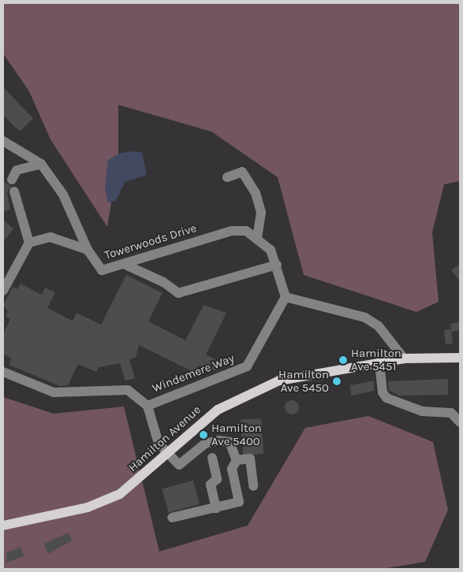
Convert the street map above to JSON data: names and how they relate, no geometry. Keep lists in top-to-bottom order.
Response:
{
  "streets": {
    "main road": ["Hamilton Avenue"],
    "street": ["Towerwoods Drive", "Windemere Way"]
  },
  "crossings": [
    ["Towerwoods Drive", "Windemere Way"],
    ["Windemere Way", "Hamilton Avenue"]
  ],
  "places": ["Hamilton Ave 5451", "Hamilton Ave 5450", "Hamilton Ave 5400"]
}
